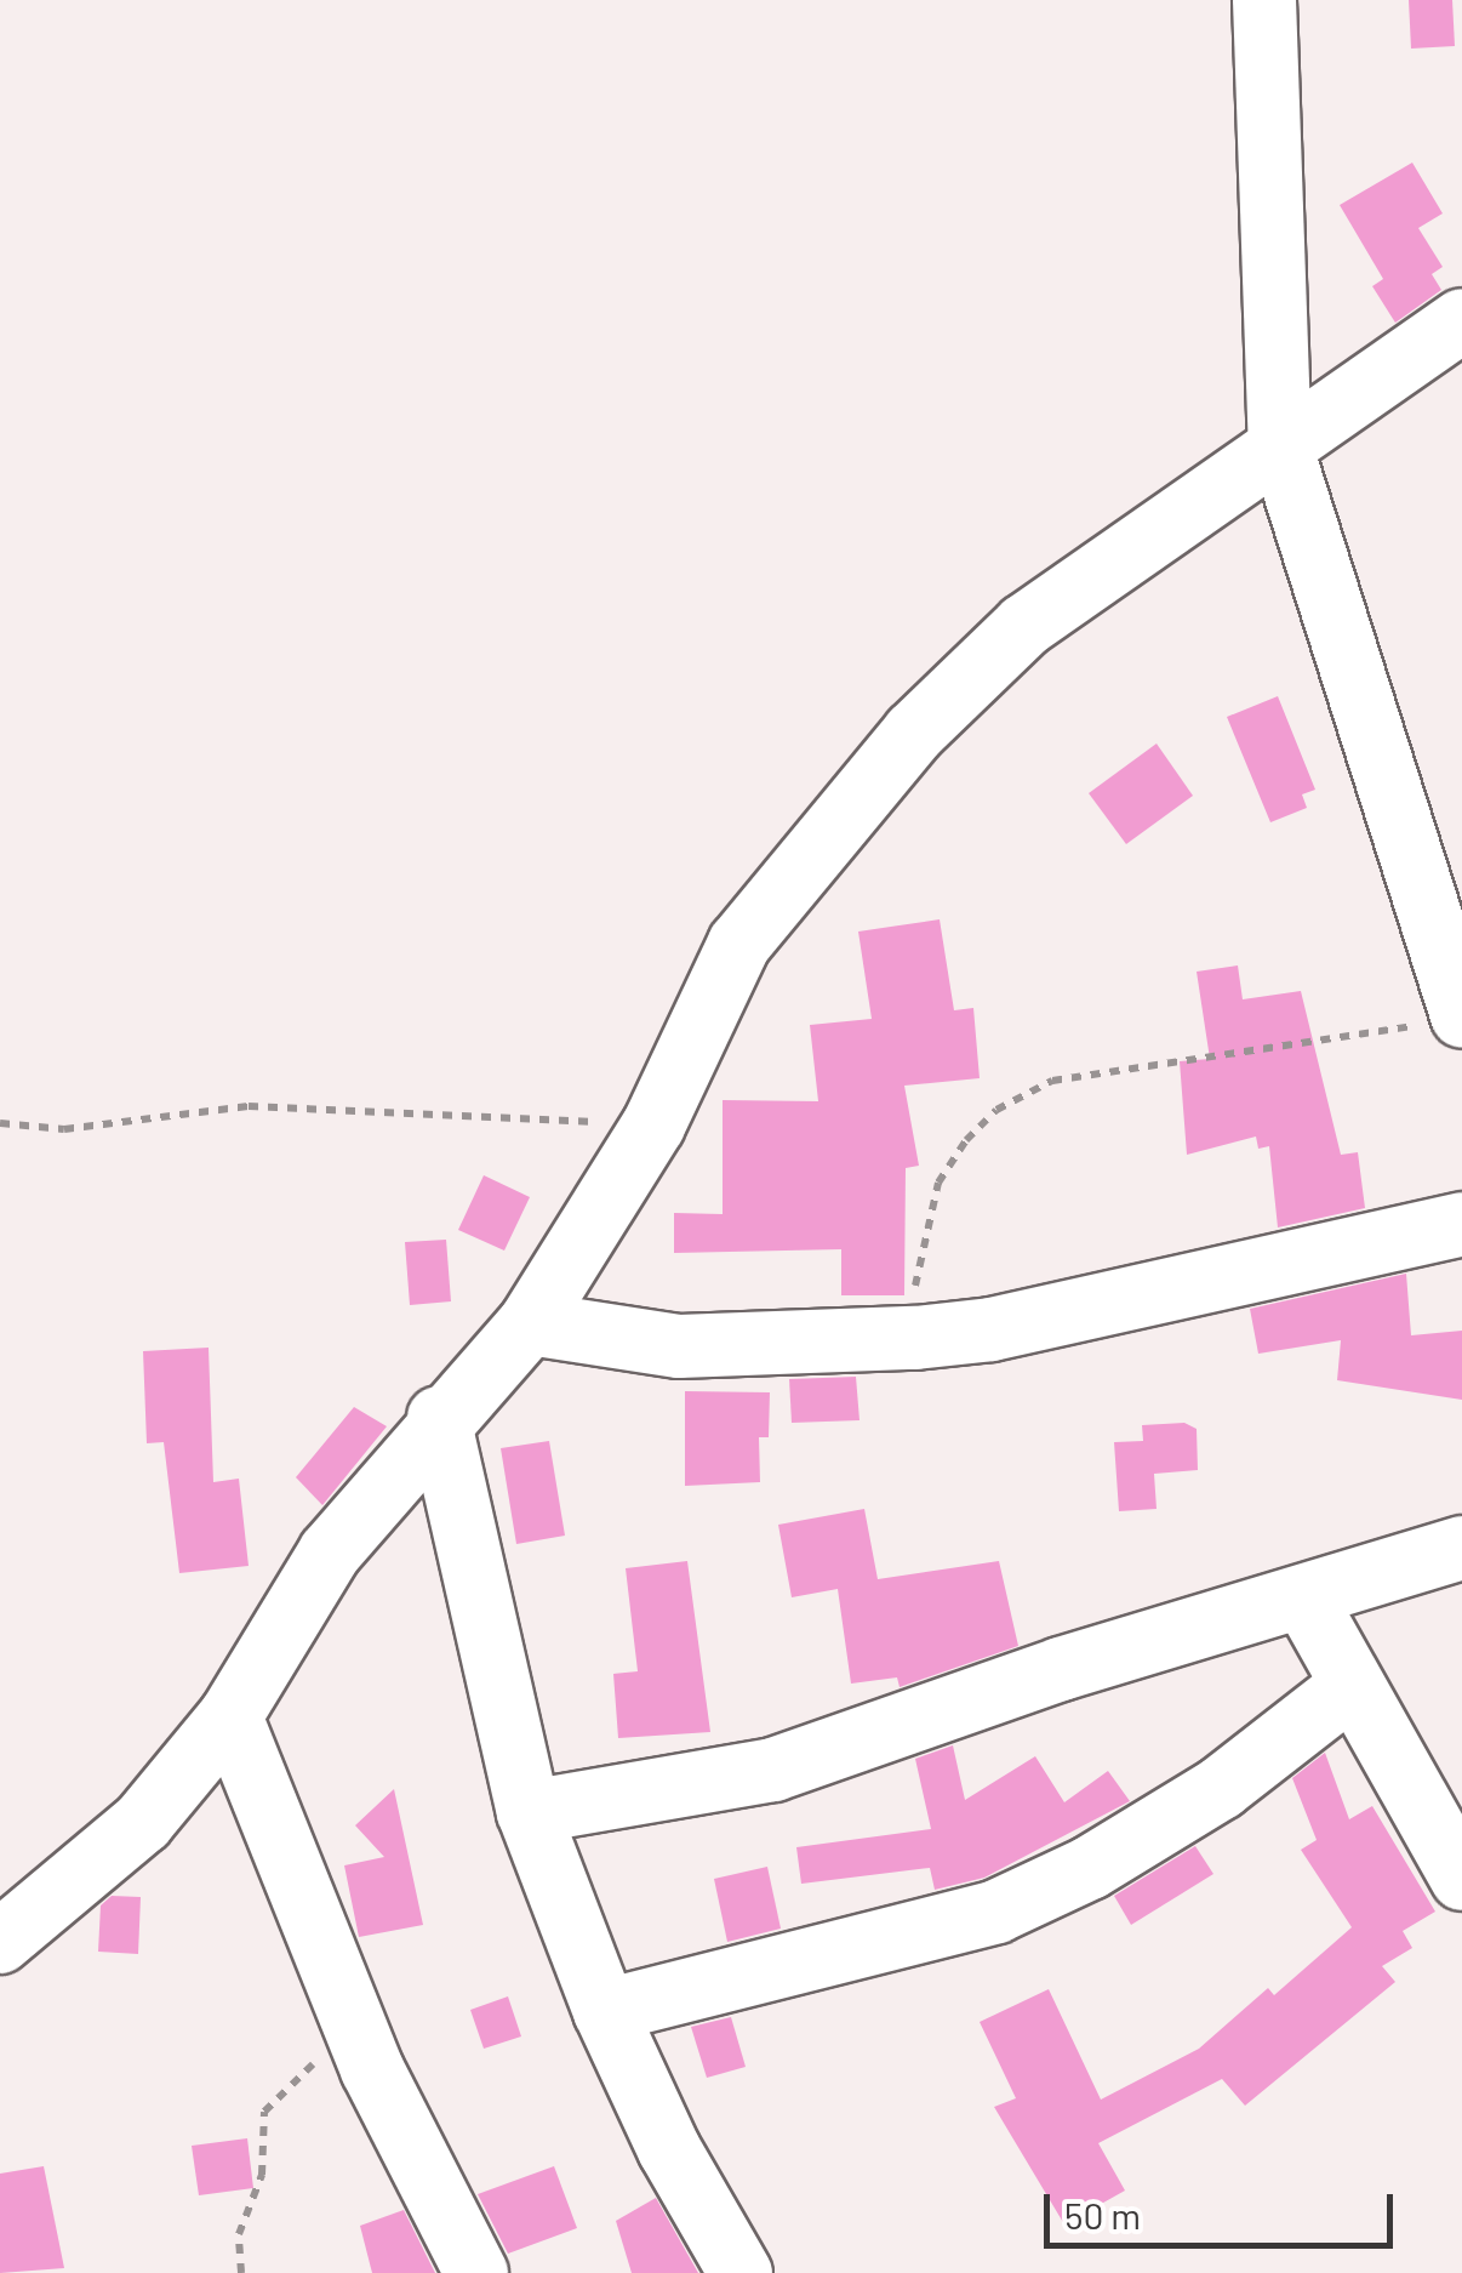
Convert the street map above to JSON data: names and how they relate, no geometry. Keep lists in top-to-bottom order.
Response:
{
  "scale_bar": "50 m"
}
